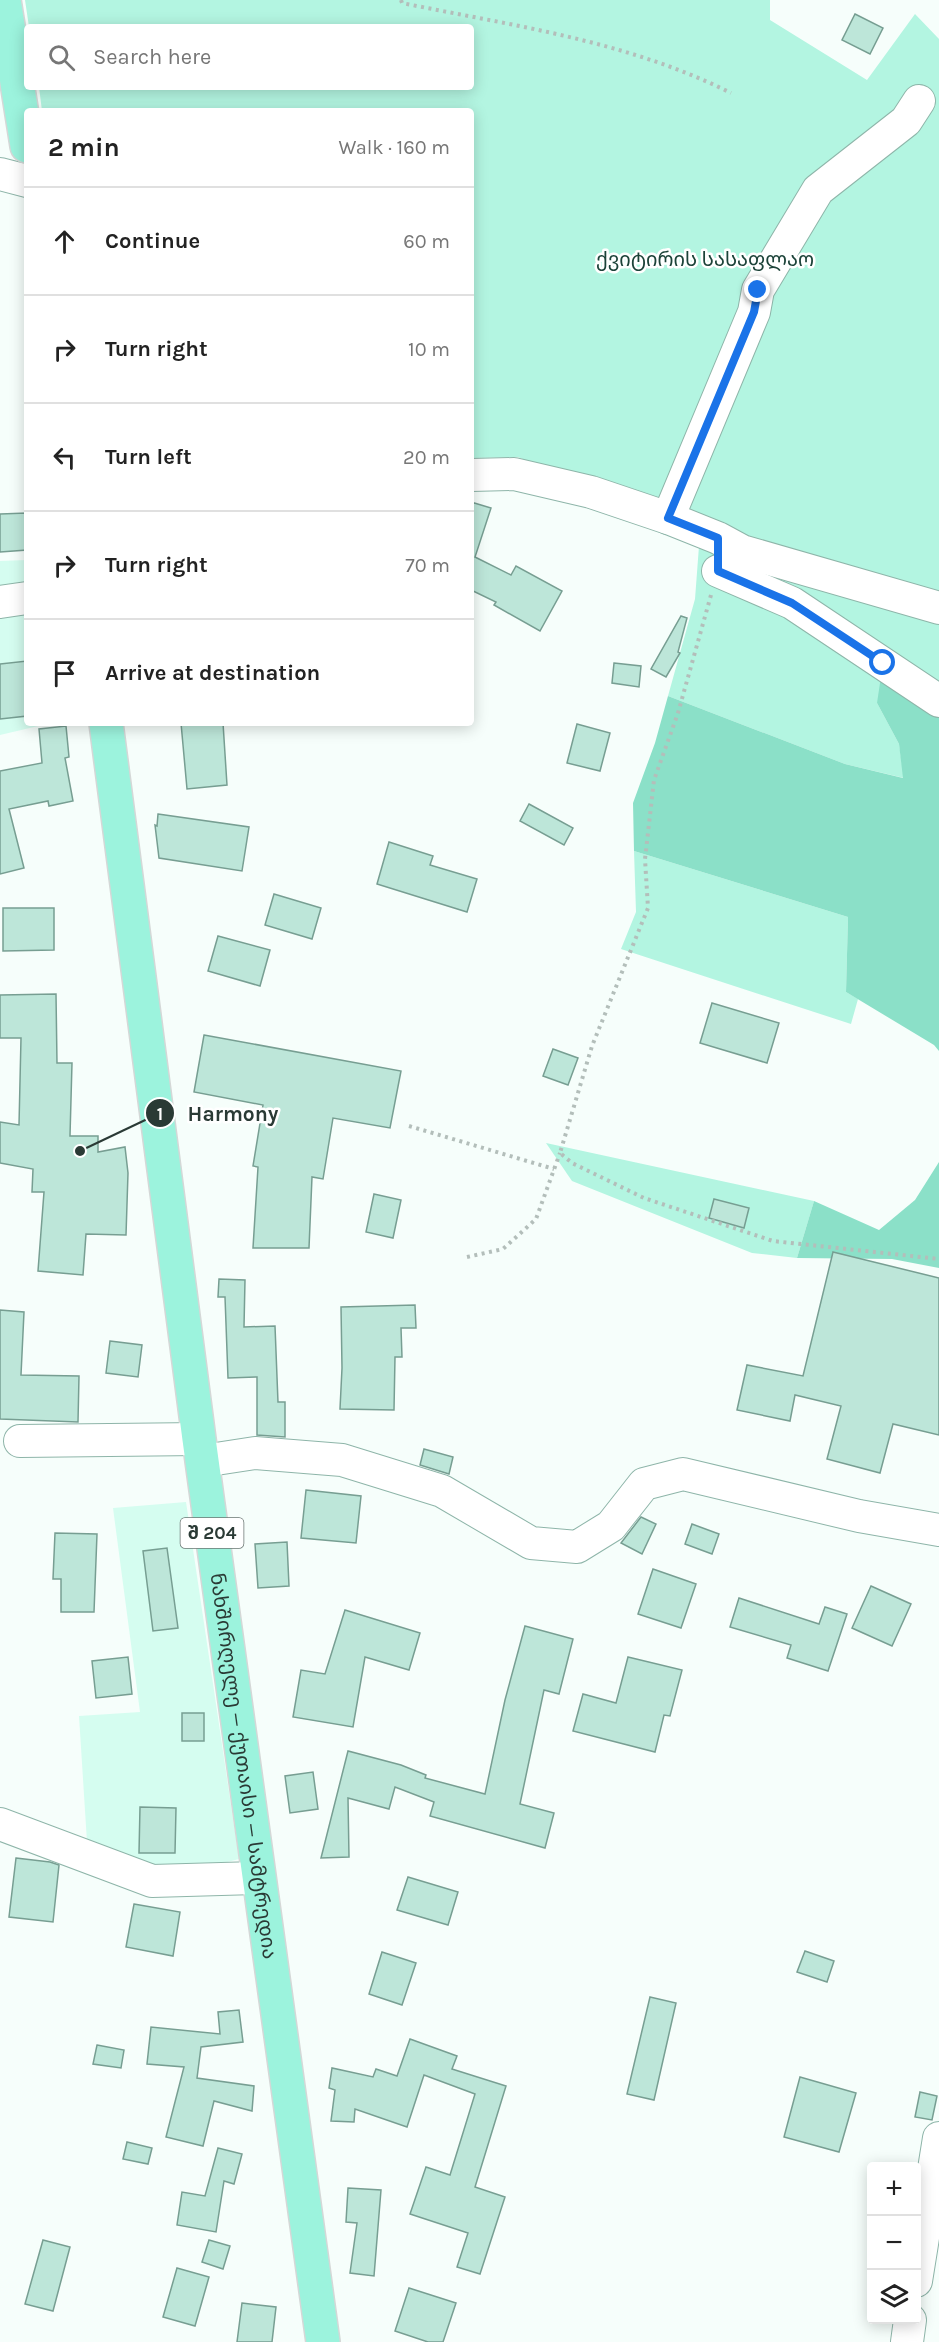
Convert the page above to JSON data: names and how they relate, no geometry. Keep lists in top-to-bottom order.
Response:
{
  "streets": {
    "main road": ["შ 204", "ნახშირღელე — ქუთაისი — სამტრედია"]
  },
  "parks": ["ქვიტირის სასაფლაო"],
  "places": ["Harmony"],
  "page": {
    "search": "Search here",
    "heading": ["2 min", "Walk · 160 m"],
    "list": [
      ["Continue", "60 m"],
      ["Turn right", "10 m"],
      ["Turn left", "20 m"],
      ["Turn right", "70 m"],
      "Arrive at destination"
    ],
    "map_buttons": ["+", "−"]
  }
}
